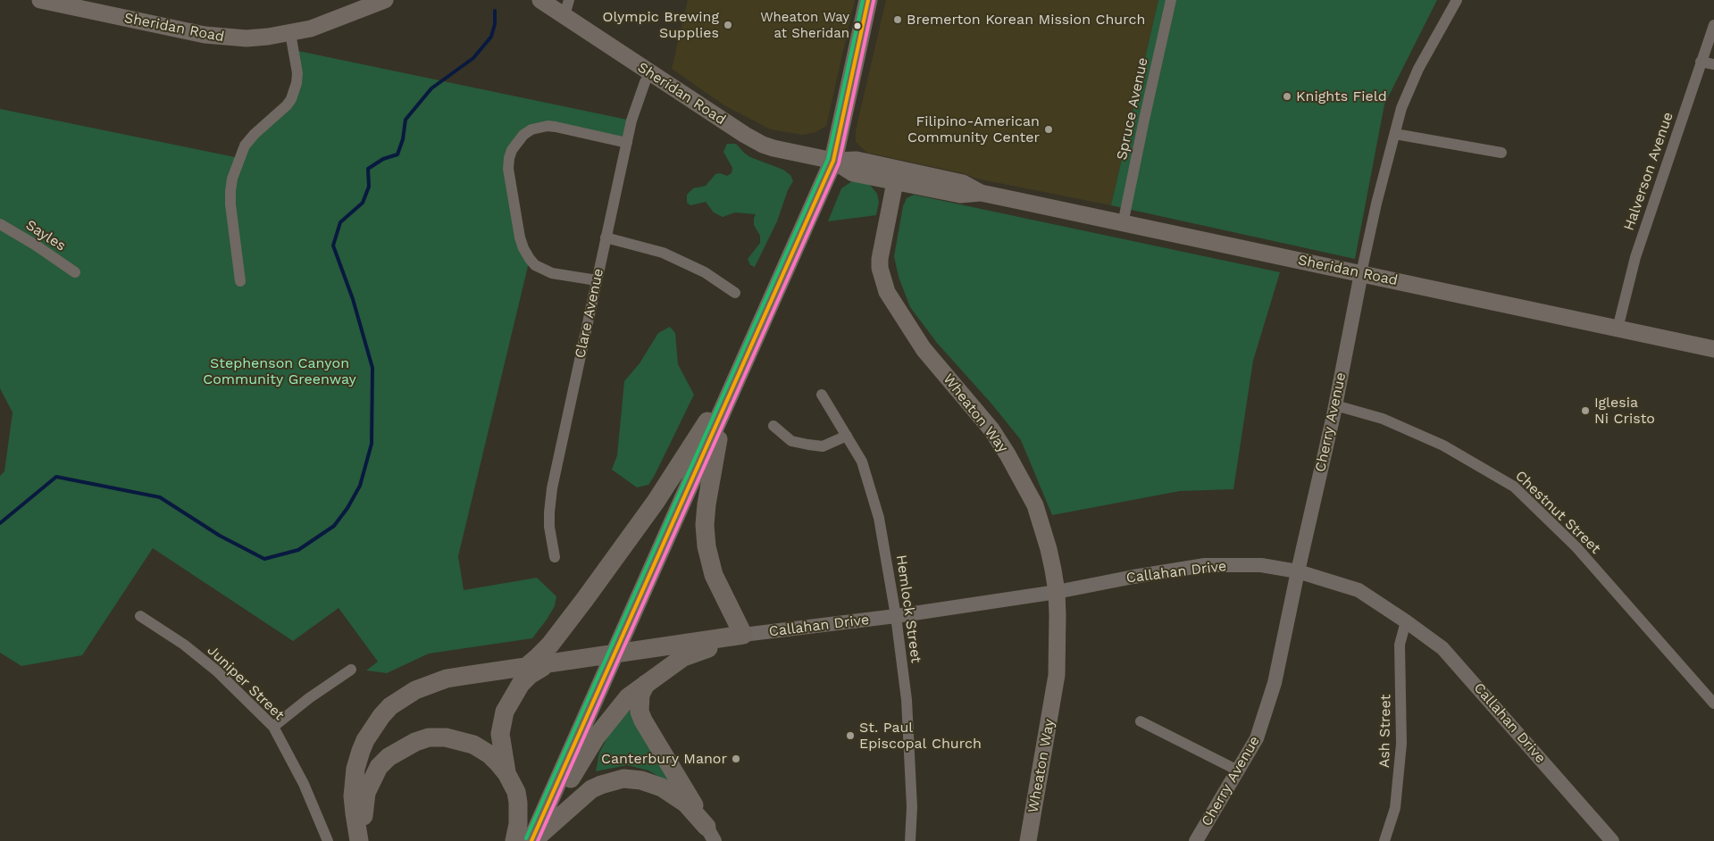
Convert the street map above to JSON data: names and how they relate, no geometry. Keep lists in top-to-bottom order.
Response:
{
  "streets": {
    "main road": ["Sheridan Road", "Wheaton Way"],
    "street": [
      "Spruce Avenue",
      "Halverson Avenue",
      "Sayles",
      "Clare Avenue",
      "Cherry Avenue",
      "Chestnut Street",
      "Callahan Drive",
      "Hemlock Street",
      "Juniper Street",
      "Ash Street"
    ]
  },
  "crossings": [
    ["Sheridan Road", "Spruce Avenue"],
    ["Sheridan Road", "Halverson Avenue"],
    ["Sheridan Road", "Clare Avenue"],
    ["Sheridan Road", "Wheaton Way"],
    ["Sheridan Road", "Cherry Avenue"],
    ["Wheaton Way", "Callahan Drive"],
    ["Cherry Avenue", "Chestnut Street"],
    ["Cherry Avenue", "Callahan Drive"],
    ["Callahan Drive", "Hemlock Street"],
    ["Callahan Drive", "Ash Street"]
  ],
  "parks": ["Stephenson Canyon Community Greenway"],
  "places": [
    "Bremerton Korean Mission Church",
    "Olympic Brewing Supplies",
    "Wheaton Way at Sheridan",
    "Knights Field",
    "Filipino-American Community Center",
    "Iglesia Ni Cristo",
    "St. Paul Episcopal Church",
    "Canterbury Manor"
  ]
}
